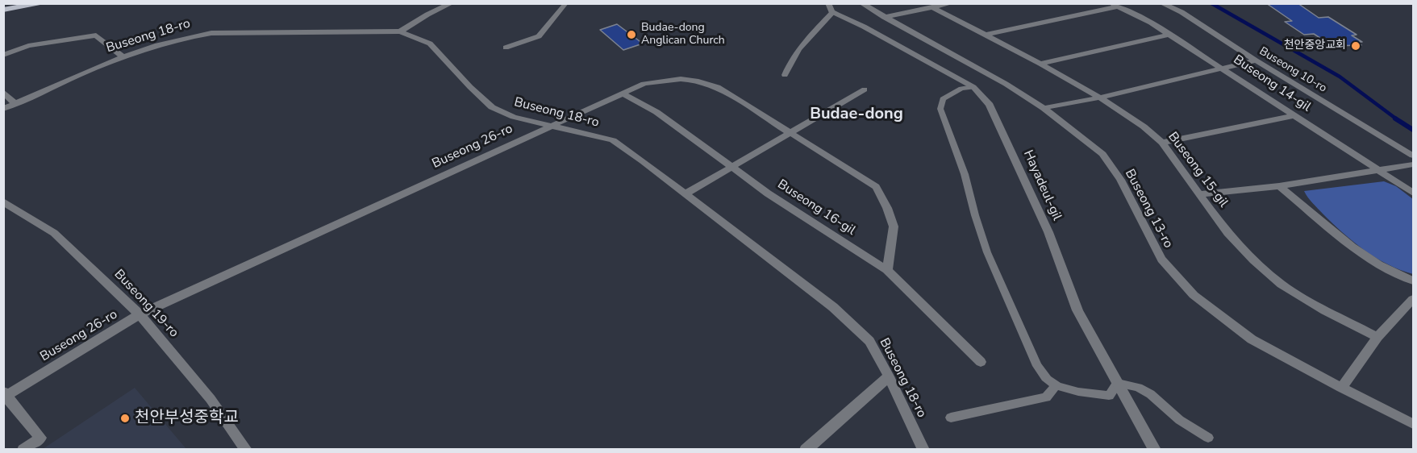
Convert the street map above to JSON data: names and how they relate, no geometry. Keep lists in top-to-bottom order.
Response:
{
  "streets": {
    "street": [
      "Buseong 18-ro",
      "Buseong 10-ro",
      "Buseong 14-gil",
      "Buseong 26-ro",
      "Buseong 15-gil",
      "Hayadeul-gil",
      "Buseong 16-gil",
      "Buseong 13-ro",
      "Buseong 19-ro"
    ]
  },
  "crossings": [
    ["Buseong 18-ro", "Buseong 26-ro"],
    ["Buseong 26-ro", "Buseong 16-gil"],
    ["Buseong 26-ro", "Buseong 19-ro"]
  ],
  "districts": ["Budae-dong"],
  "places": ["Budae-dong Anglican Church", "천안중앙교회", "천안부성중학교"]
}
